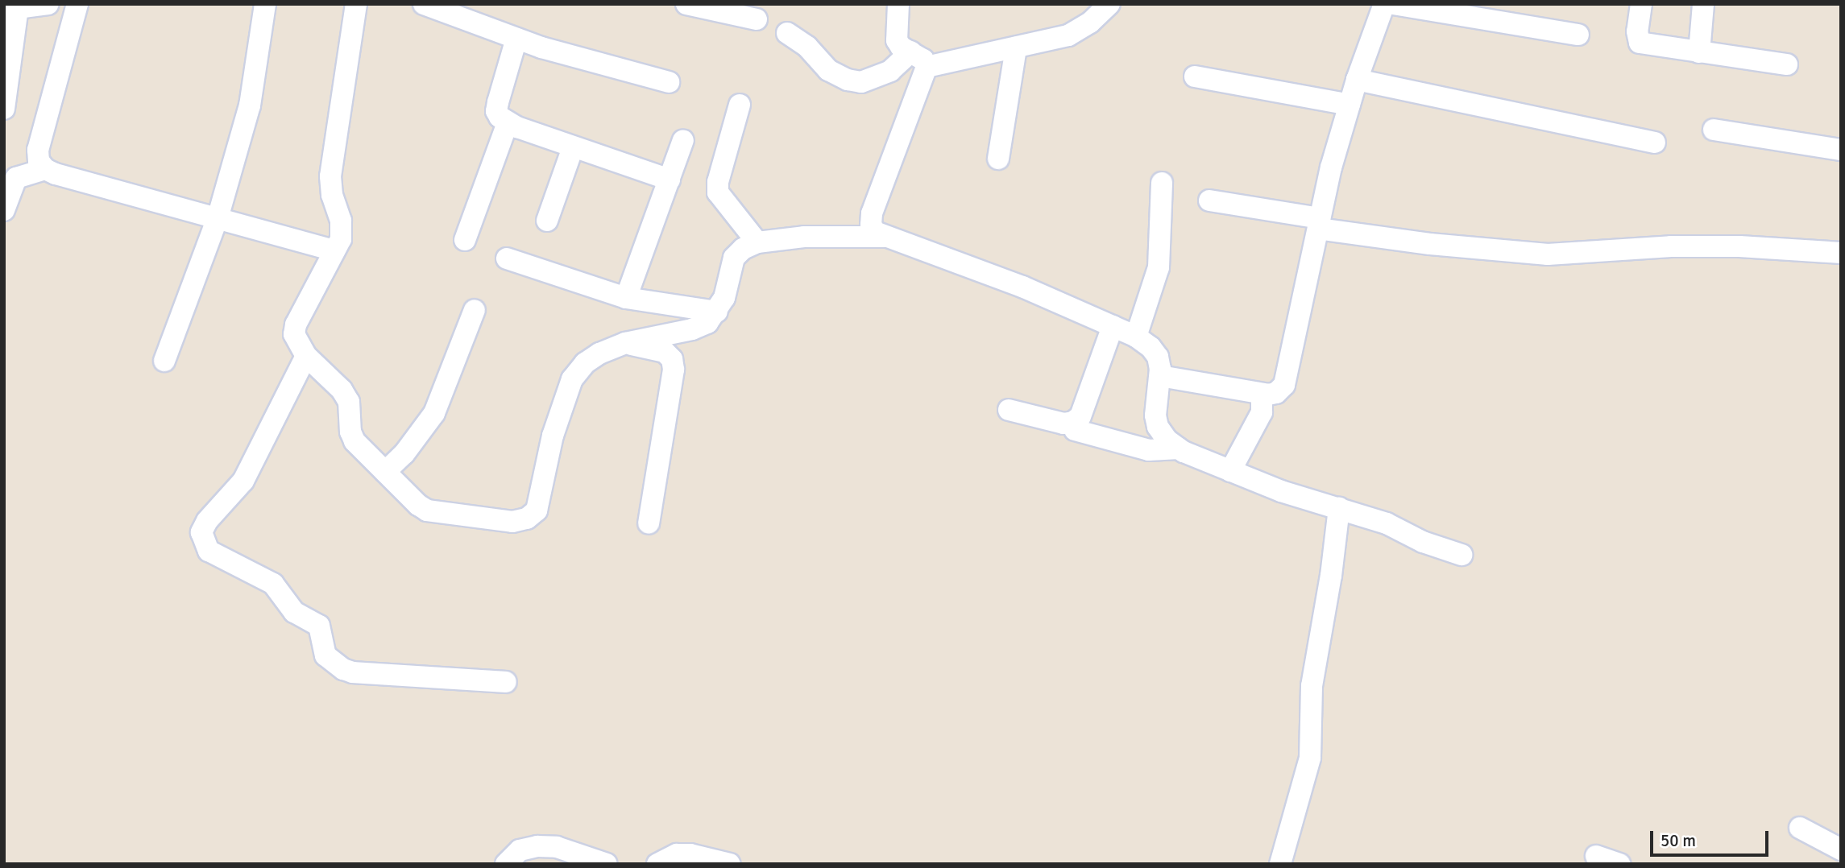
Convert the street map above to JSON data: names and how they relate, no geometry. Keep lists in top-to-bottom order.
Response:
{
  "scale_bar": "50 m"
}
